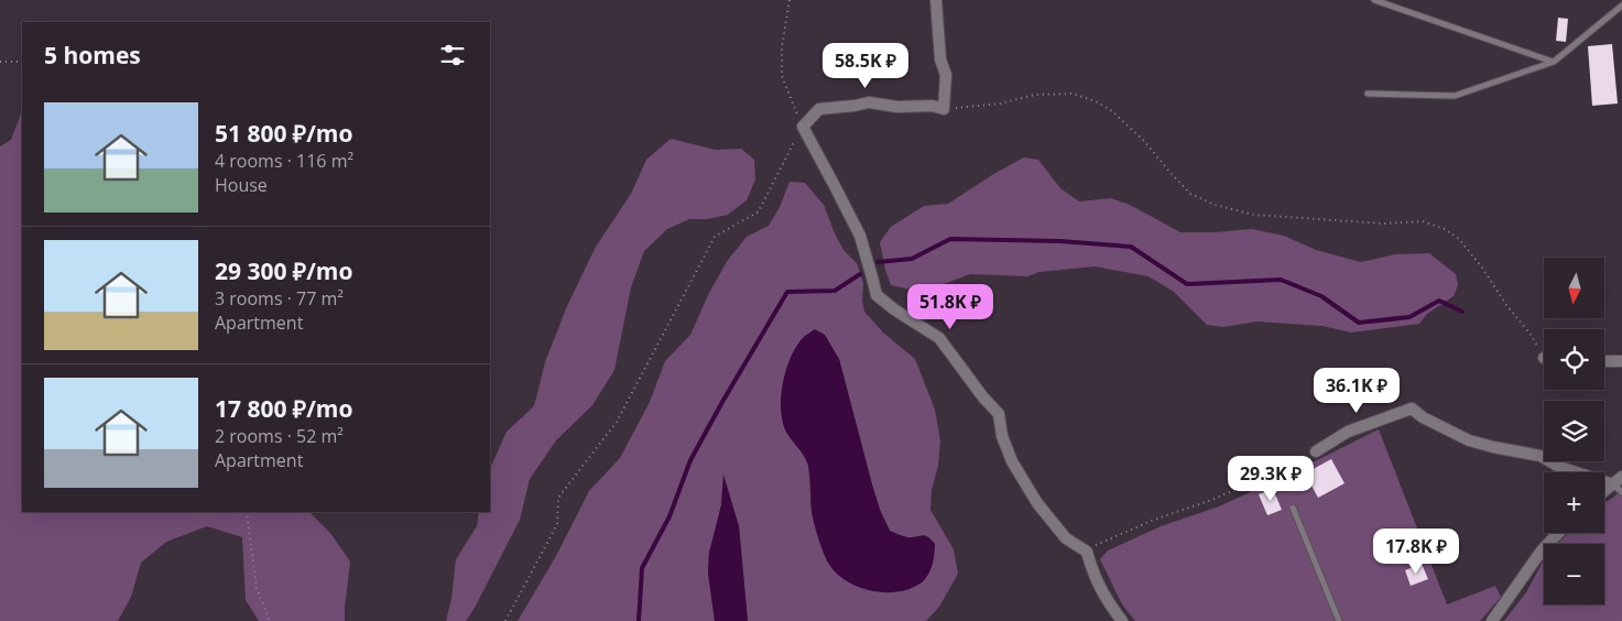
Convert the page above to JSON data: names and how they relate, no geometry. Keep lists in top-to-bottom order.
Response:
{
  "north": "bottom",
  "page": {
    "heading": "5 homes",
    "price": [
      "58.5K ₽",
      "51.8K ₽",
      "36.1K ₽",
      "29.3K ₽",
      "17.8K ₽"
    ],
    "list": [
      {
        "name": "51 800 ₽/mo",
        "note": "4 rooms · 116 m² · House"
      },
      {
        "name": "29 300 ₽/mo",
        "note": "3 rooms · 77 m² · Apartment"
      },
      {
        "name": "17 800 ₽/mo",
        "note": "2 rooms · 52 m² · Apartment"
      }
    ],
    "map_buttons": ["+", "−"]
  }
}
